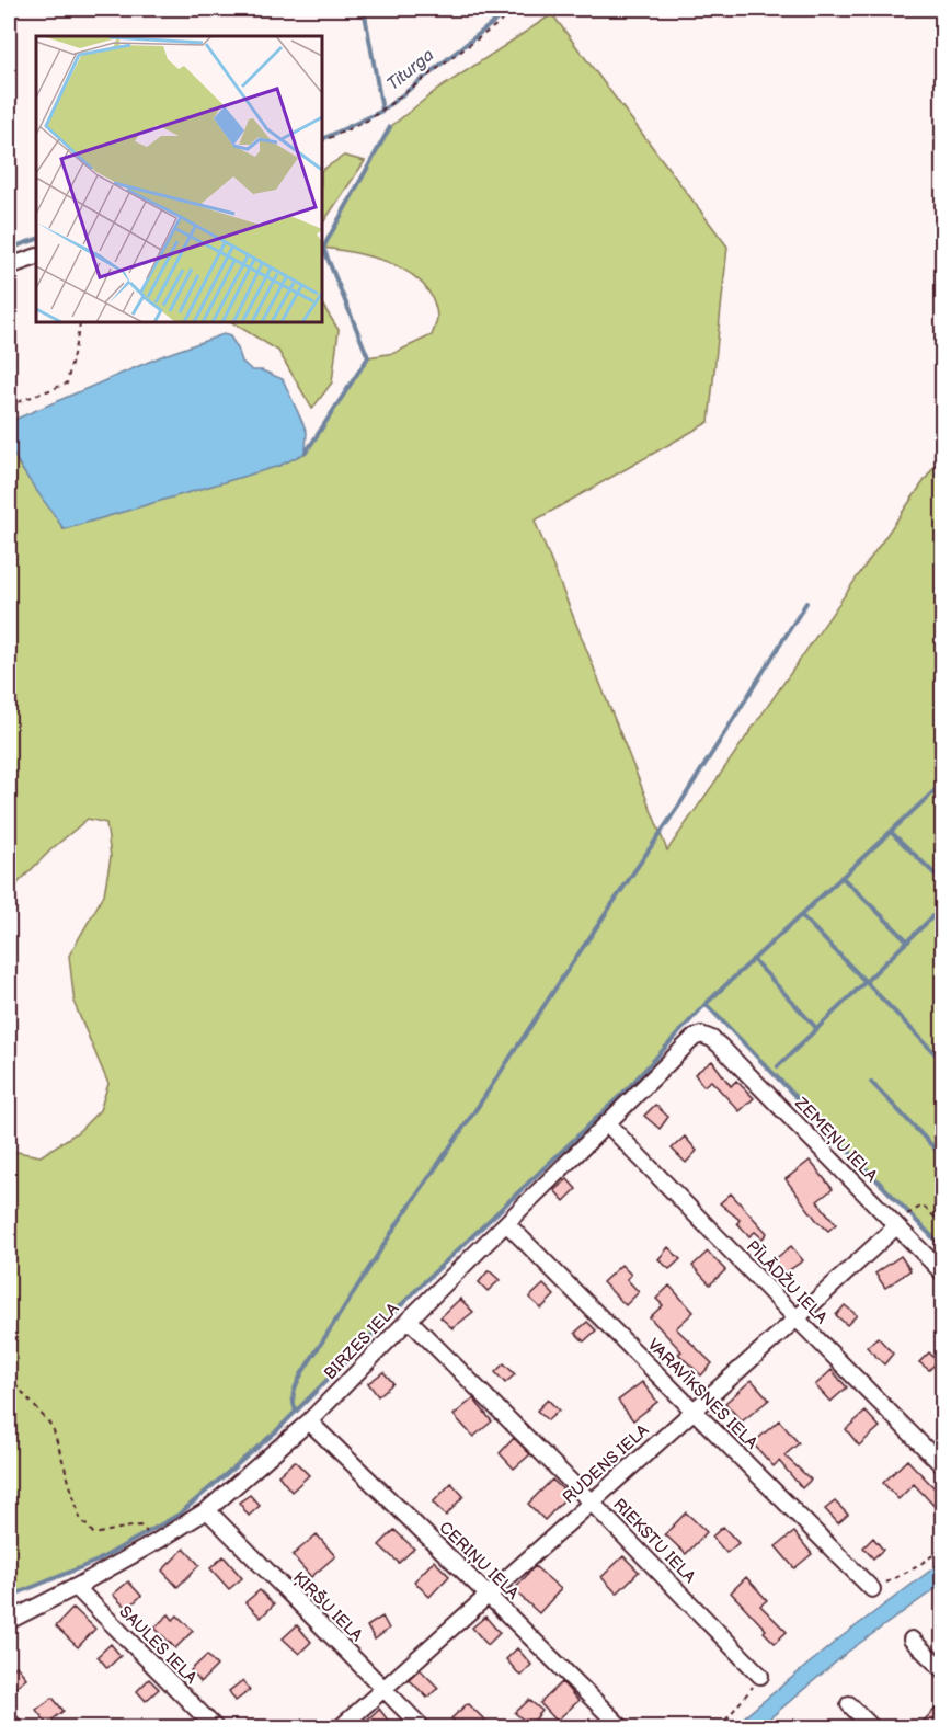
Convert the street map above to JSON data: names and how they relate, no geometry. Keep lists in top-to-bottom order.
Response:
{
  "streets": {
    "street": [
      "ZEMEŅU IELA",
      "PĪLĀDŽU IELA",
      "BIRZES IELA",
      "VARAVĪKSNES IELA",
      "RUDENS IELA",
      "RIEKSTU IELA",
      "CERIŅU IELA",
      "ĶIRŠU IELA",
      "SAULES IELA"
    ]
  },
  "crossings": [
    ["ZEMEŅU IELA", "BIRZES IELA"],
    ["ZEMEŅU IELA", "RUDENS IELA"],
    ["PĪLĀDŽU IELA", "BIRZES IELA"],
    ["PĪLĀDŽU IELA", "RUDENS IELA"],
    ["BIRZES IELA", "VARAVĪKSNES IELA"],
    ["BIRZES IELA", "RIEKSTU IELA"],
    ["BIRZES IELA", "CERIŅU IELA"],
    ["BIRZES IELA", "ĶIRŠU IELA"],
    ["BIRZES IELA", "SAULES IELA"],
    ["VARAVĪKSNES IELA", "RUDENS IELA"],
    ["RUDENS IELA", "RIEKSTU IELA"],
    ["RUDENS IELA", "CERIŅU IELA"],
    ["RUDENS IELA", "ĶIRŠU IELA"]
  ],
  "water": ["Titurga"]
}
